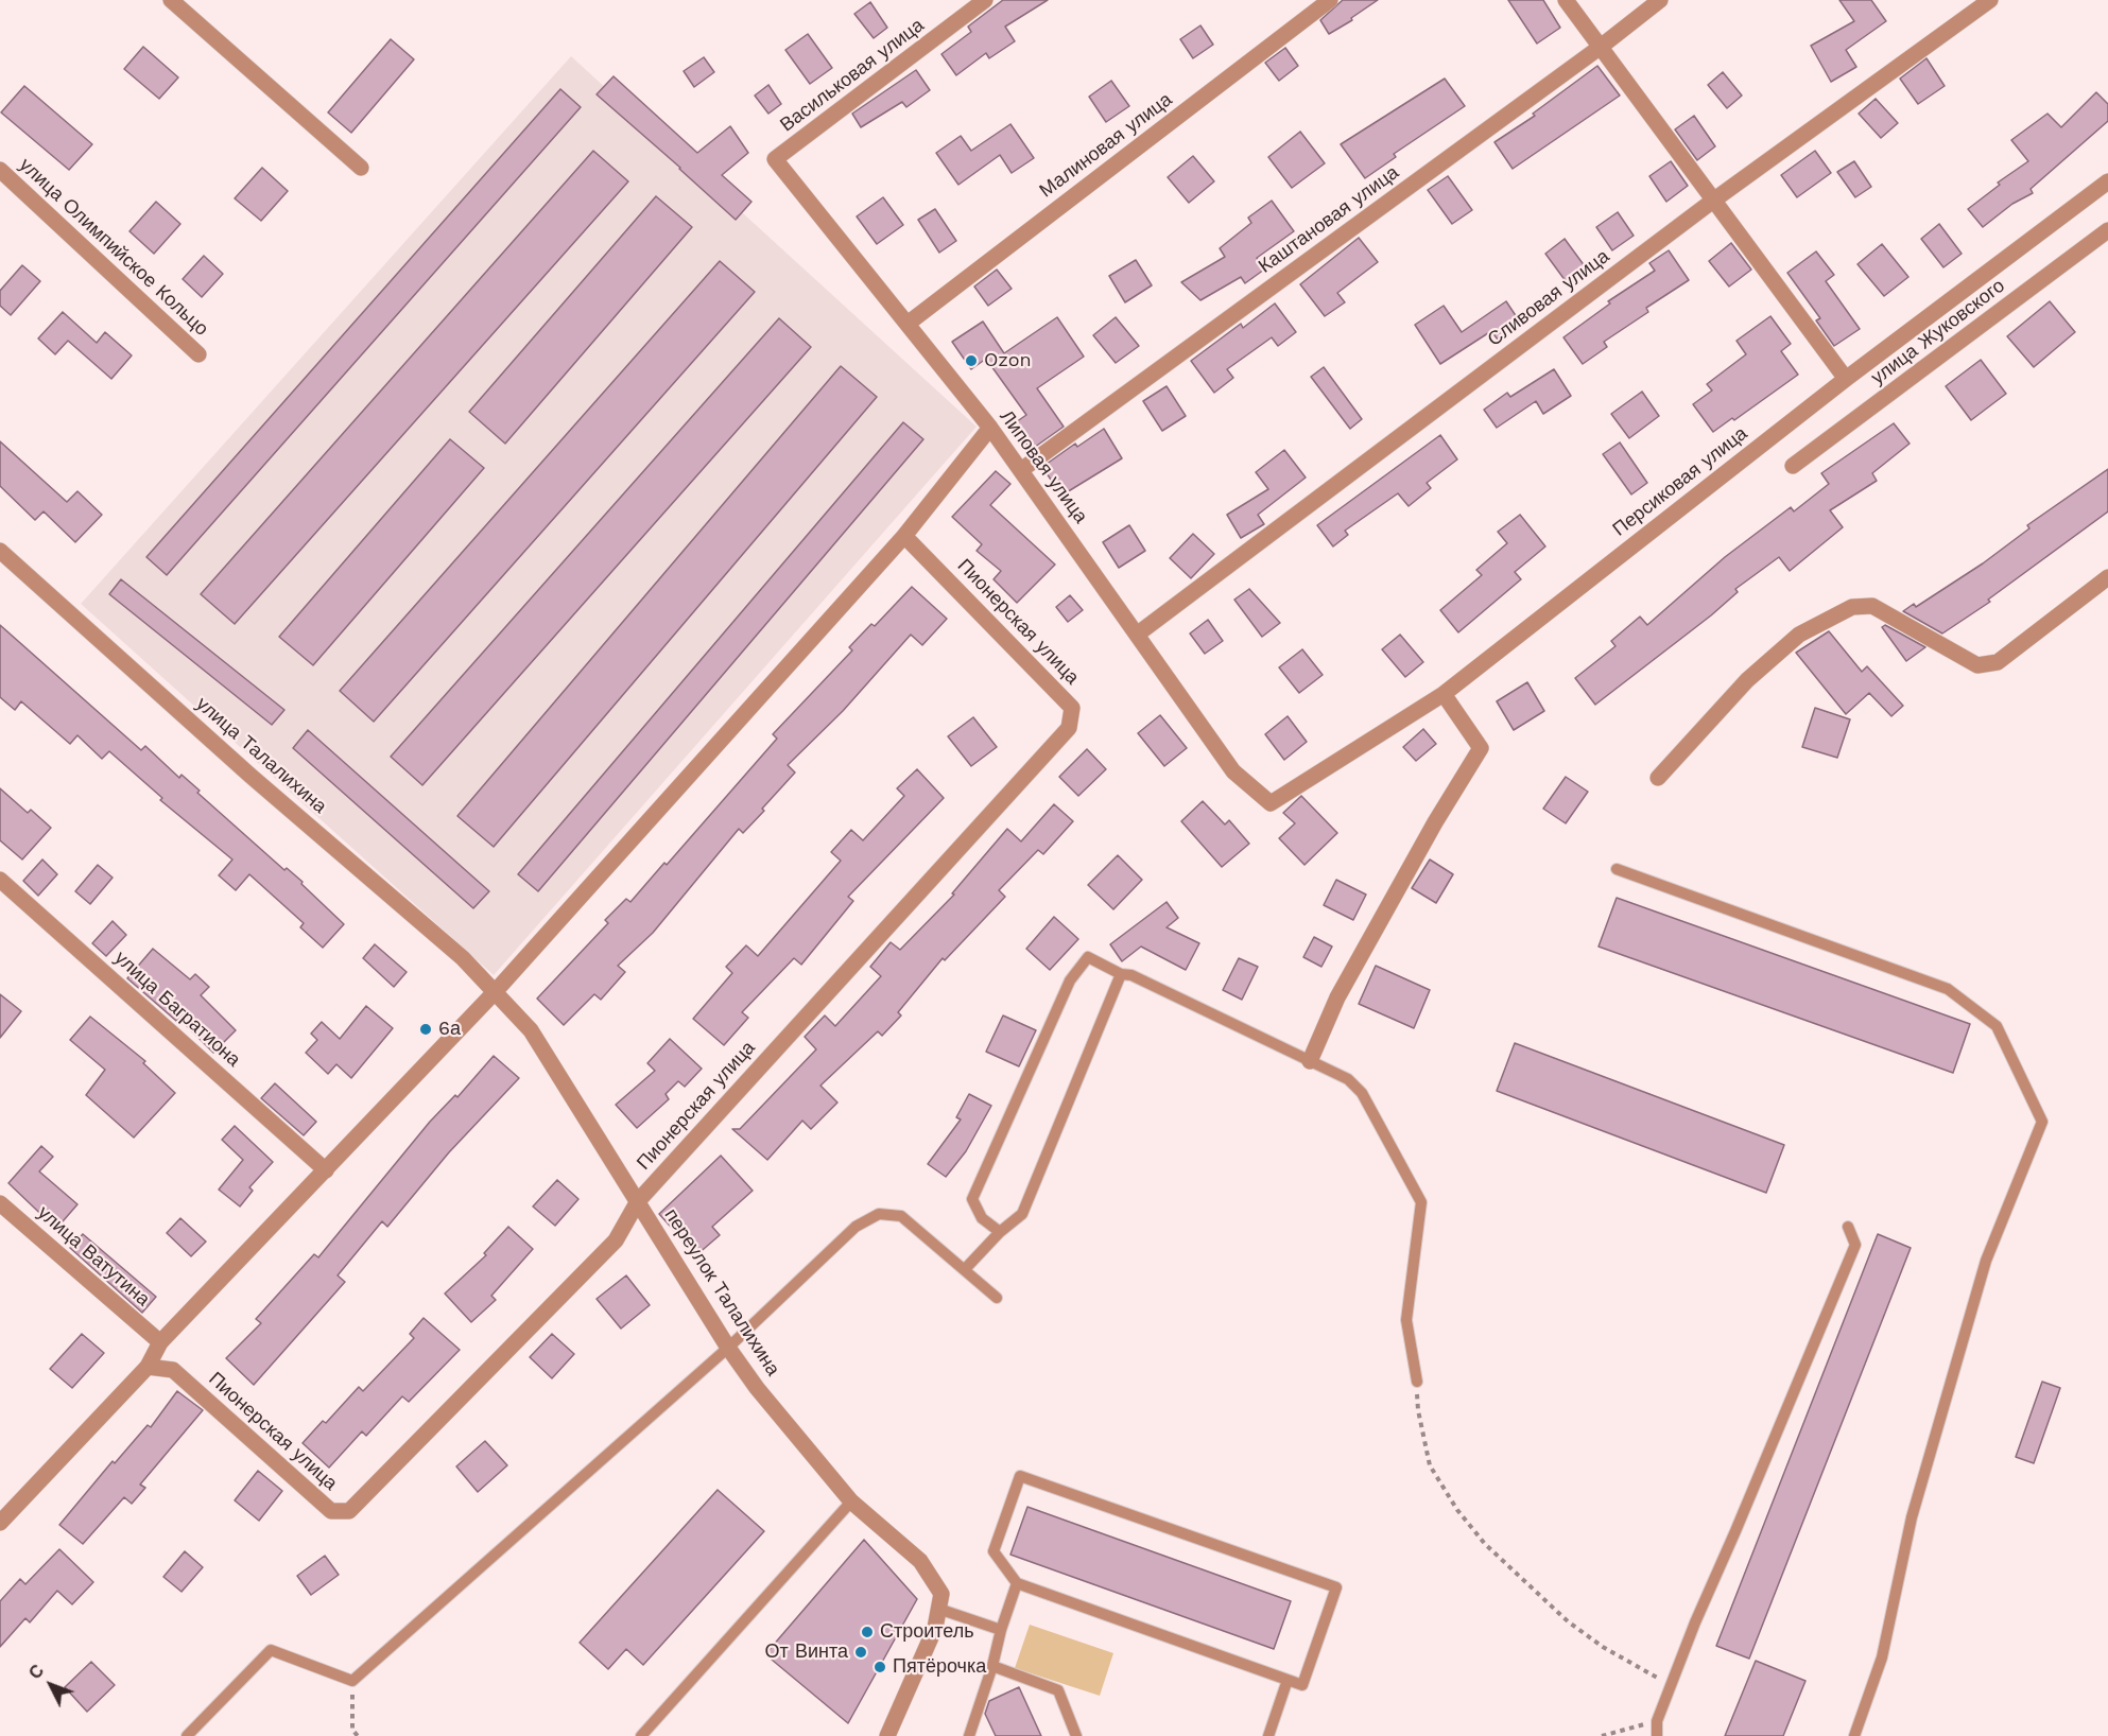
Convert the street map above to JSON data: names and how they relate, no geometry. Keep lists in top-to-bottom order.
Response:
{
  "streets": {
    "street": [
      "Васильковая улица",
      "Малиновая улица",
      "Каштановая улица",
      "улица Олимпийское Кольцо",
      "Сливовая улица",
      "улица Жуковского",
      "Липовая улица",
      "Персиковая улица",
      "Пионерская улица",
      "улица Талалихина",
      "улица Багратиона",
      "улица Ватутина",
      "переулок Талалихина"
    ]
  },
  "crossings": [
    ["Васильковая улица", "Липовая улица"],
    ["Малиновая улица", "Липовая улица"],
    ["Каштановая улица", "Липовая улица"],
    ["Сливовая улица", "Липовая улица"],
    ["Липовая улица", "Персиковая улица"],
    ["Пионерская улица", "переулок Талалихина"],
    ["улица Талалихина", "переулок Талалихина"]
  ],
  "places": [
    "Ozon",
    "6а",
    "Строитель",
    "От Винта",
    "Пятёрочка"
  ],
  "north": "top left"
}
